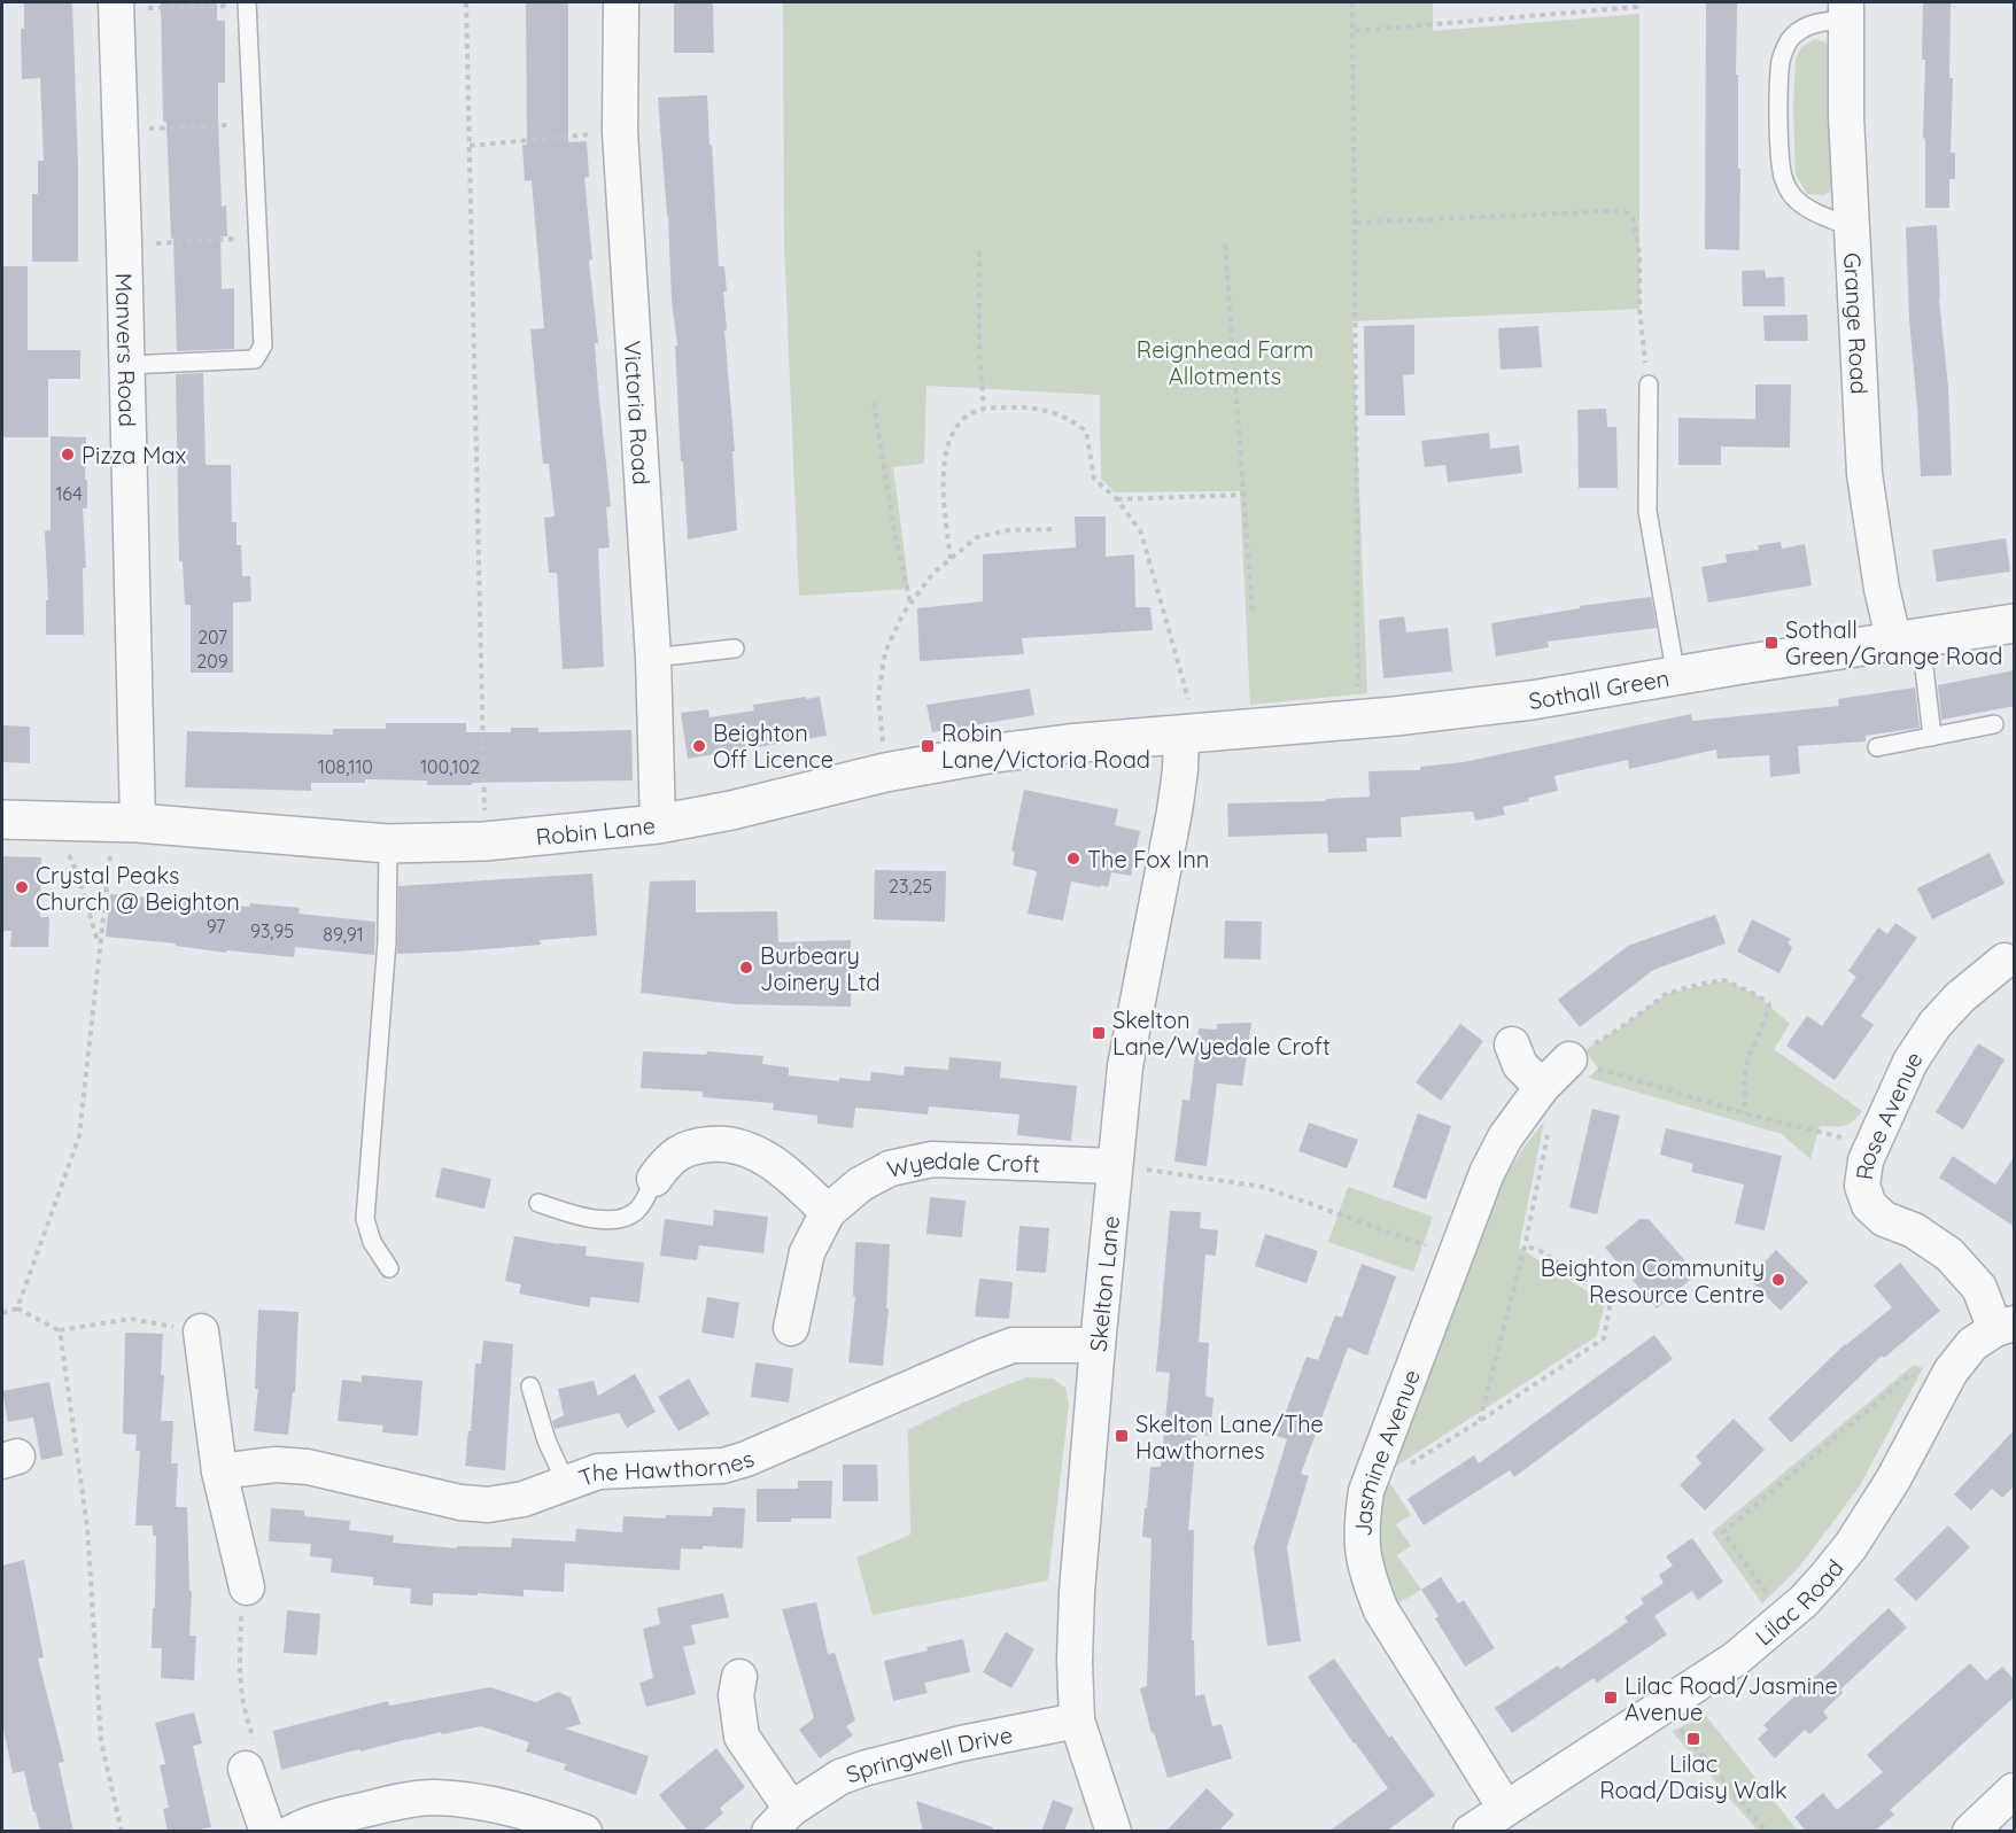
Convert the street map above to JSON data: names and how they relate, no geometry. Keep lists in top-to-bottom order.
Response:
{
  "streets": {
    "street": [
      "Grange Road",
      "Manvers Road",
      "Victoria Road",
      "Sothall Green",
      "Robin Lane",
      "Rose Avenue",
      "Wyedale Croft",
      "Skelton Lane",
      "Jasmine Avenue",
      "The Hawthornes",
      "Lilac Road",
      "Springwell Drive"
    ]
  },
  "crossings": [
    ["Grange Road", "Sothall Green"],
    ["Manvers Road", "Robin Lane"],
    ["Victoria Road", "Robin Lane"],
    ["Sothall Green", "Robin Lane"],
    ["Sothall Green", "Skelton Lane"],
    ["Robin Lane", "Skelton Lane"],
    ["Rose Avenue", "Lilac Road"],
    ["Wyedale Croft", "Skelton Lane"],
    ["Skelton Lane", "The Hawthornes"],
    ["Skelton Lane", "Springwell Drive"],
    ["Jasmine Avenue", "Lilac Road"]
  ],
  "parks": ["Reignhead Farm Allotments"],
  "places": {
    "other": [
      "Pizza Max",
      "Beighton Off Licence",
      "The Fox Inn",
      "Crystal Peaks Church @ Beighton",
      "Burbeary Joinery Ltd",
      "Beighton Community Resource Centre"
    ],
    "transit": [
      "Sothall Green/Grange Road",
      "Robin Lane/Victoria Road",
      "Skelton Lane/Wyedale Croft",
      "Skelton Lane/The Hawthornes",
      "Lilac Road/Jasmine Avenue",
      "Lilac Road/Daisy Walk"
    ]
  },
  "house_numbers": [
    "164",
    "207",
    "209",
    "108,110",
    "100,102",
    "23,25",
    "97",
    "93,95",
    "89,91"
  ]
}
